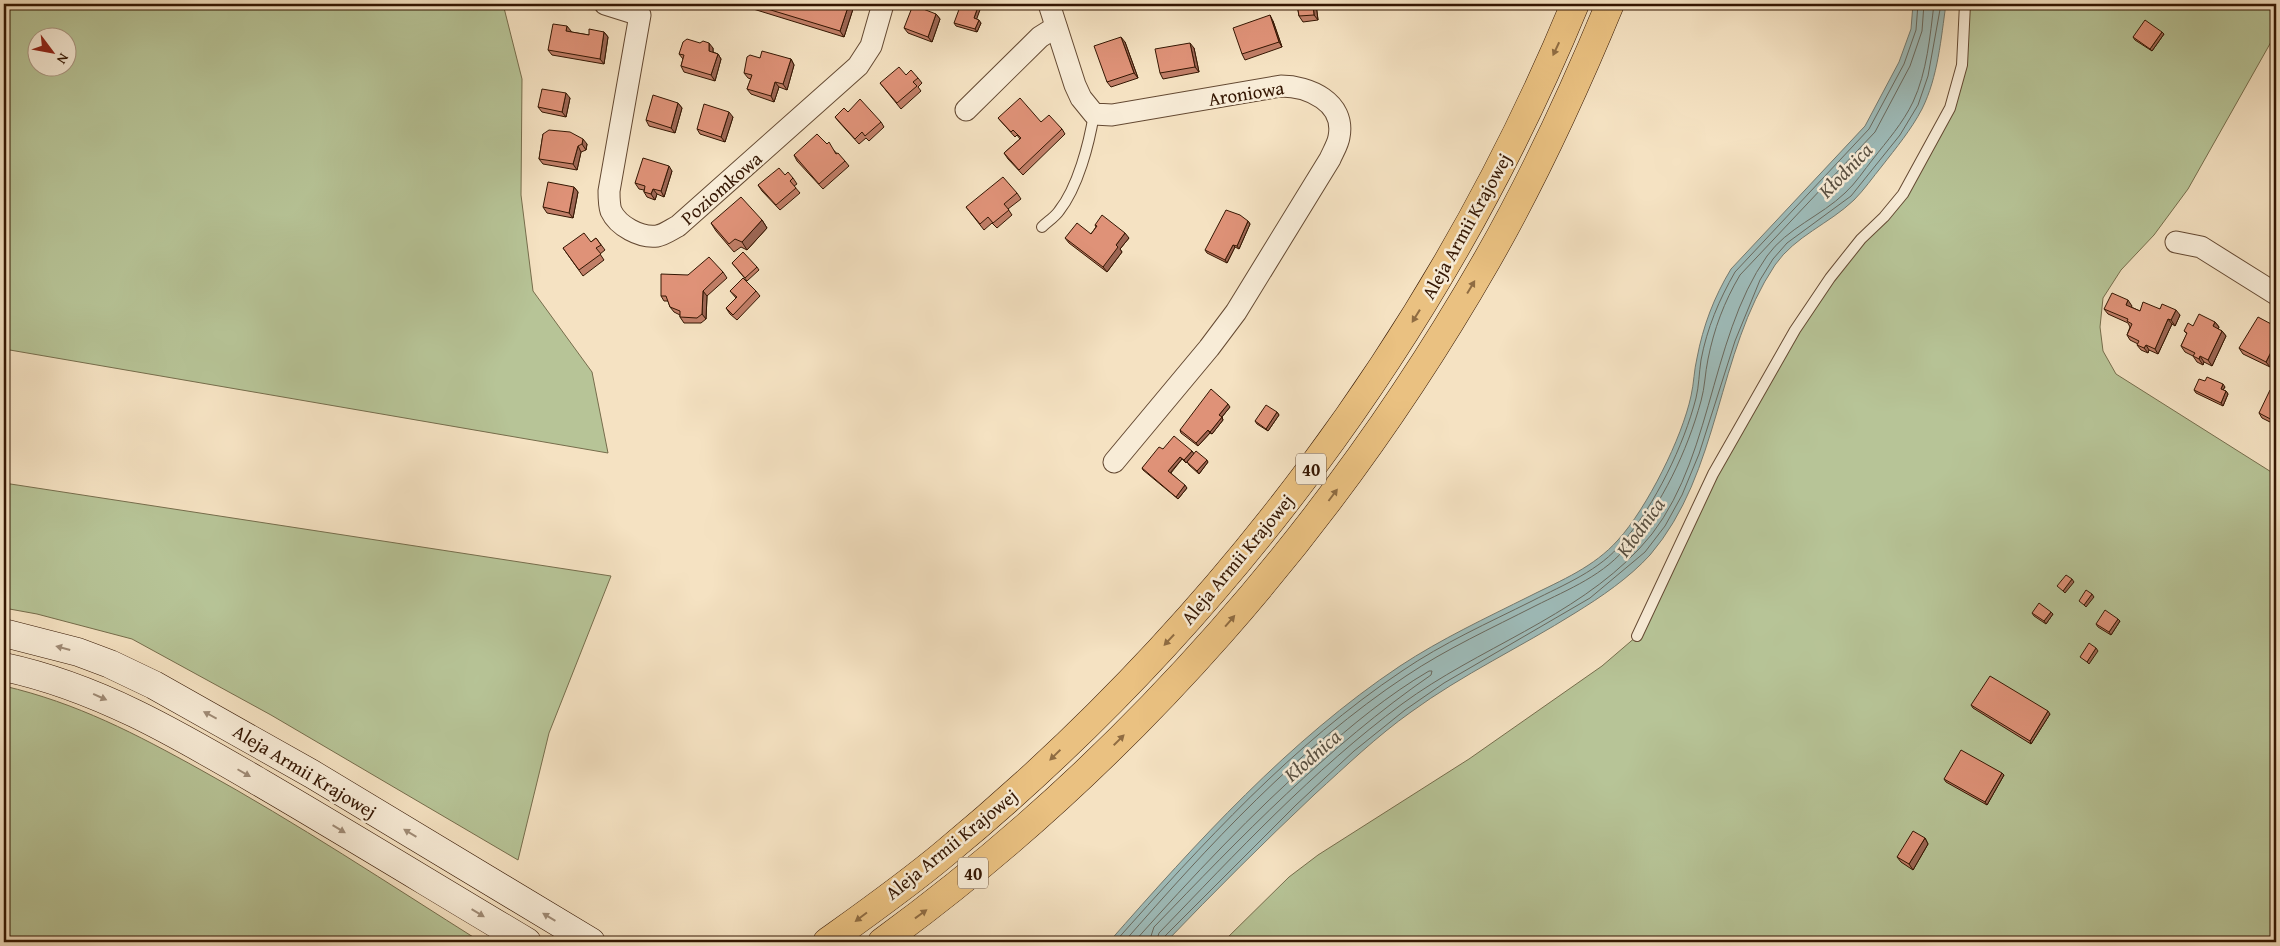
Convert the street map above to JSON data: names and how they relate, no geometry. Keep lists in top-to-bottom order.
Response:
{
  "streets": {
    "main road": ["Aleja Armii Krajowej", "40"],
    "street": ["Aroniowa", "Poziomkowa"]
  },
  "water": ["Kłodnica"],
  "north": "bottom right"
}
